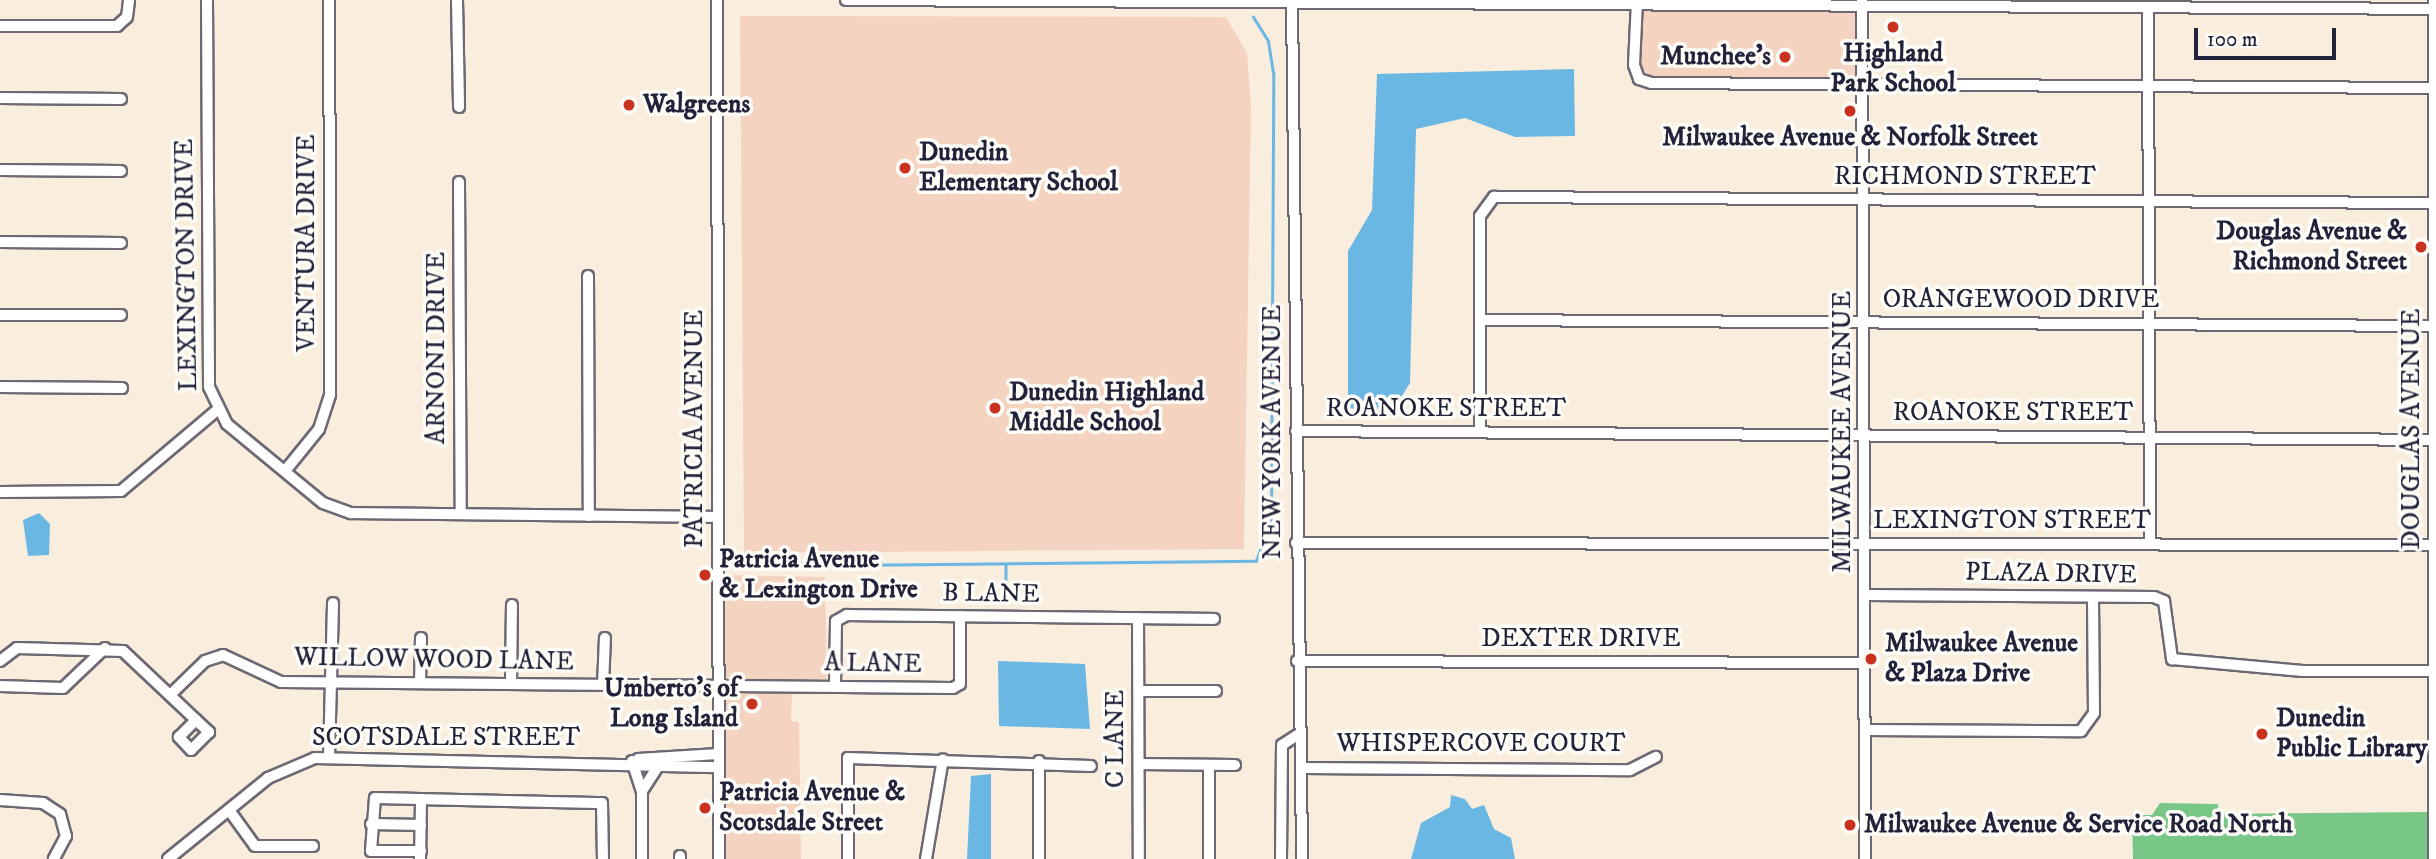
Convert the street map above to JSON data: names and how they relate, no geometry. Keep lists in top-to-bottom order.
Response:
{
  "streets": {
    "street": [
      "RICHMOND STREET",
      "VENTURA DRIVE",
      "LEXINGTON DRIVE",
      "ORANGEWOOD DRIVE",
      "ARNONI DRIVE",
      "ROANOKE STREET",
      "PATRICIA AVENUE",
      "DOUGLAS AVENUE",
      "NEW YORK AVENUE",
      "MILWAUKEE AVENUE",
      "LEXINGTON STREET",
      "PLAZA DRIVE",
      "B LANE",
      "DEXTER DRIVE",
      "WILLOW WOOD LANE",
      "A LANE",
      "SCOTSDALE STREET",
      "C LANE",
      "WHISPERCOVE COURT"
    ]
  },
  "crossings": [
    ["RICHMOND STREET", "ORANGEWOOD DRIVE"],
    ["RICHMOND STREET", "DOUGLAS AVENUE"],
    ["RICHMOND STREET", "MILWAUKEE AVENUE"],
    ["VENTURA DRIVE", "LEXINGTON DRIVE"],
    ["LEXINGTON DRIVE", "ARNONI DRIVE"],
    ["LEXINGTON DRIVE", "PATRICIA AVENUE"],
    ["ORANGEWOOD DRIVE", "DOUGLAS AVENUE"],
    ["ORANGEWOOD DRIVE", "MILWAUKEE AVENUE"],
    ["ROANOKE STREET", "DOUGLAS AVENUE"],
    ["ROANOKE STREET", "NEW YORK AVENUE"],
    ["ROANOKE STREET", "MILWAUKEE AVENUE"],
    ["PATRICIA AVENUE", "WILLOW WOOD LANE"],
    ["PATRICIA AVENUE", "A LANE"],
    ["PATRICIA AVENUE", "SCOTSDALE STREET"],
    ["DOUGLAS AVENUE", "LEXINGTON STREET"],
    ["DOUGLAS AVENUE", "PLAZA DRIVE"],
    ["NEW YORK AVENUE", "LEXINGTON STREET"],
    ["NEW YORK AVENUE", "DEXTER DRIVE"],
    ["NEW YORK AVENUE", "WHISPERCOVE COURT"],
    ["MILWAUKEE AVENUE", "LEXINGTON STREET"],
    ["MILWAUKEE AVENUE", "PLAZA DRIVE"],
    ["MILWAUKEE AVENUE", "DEXTER DRIVE"],
    ["B LANE", "A LANE"],
    ["B LANE", "C LANE"],
    ["WILLOW WOOD LANE", "A LANE"]
  ],
  "places": [
    "Highland Park School",
    "Munchee's",
    "Walgreens",
    "Milwaukee Avenue & Norfolk Street",
    "Dunedin Elementary School",
    "Douglas Avenue & Richmond Street",
    "Dunedin Highland Middle School",
    "Patricia Avenue & Lexington Drive",
    "Milwaukee Avenue & Plaza Drive",
    "Umberto's of Long Island",
    "Dunedin Public Library",
    "Patricia Avenue & Scotsdale Street",
    "Milwaukee Avenue & Service Road North"
  ],
  "scale_bar": "100 m"
}
